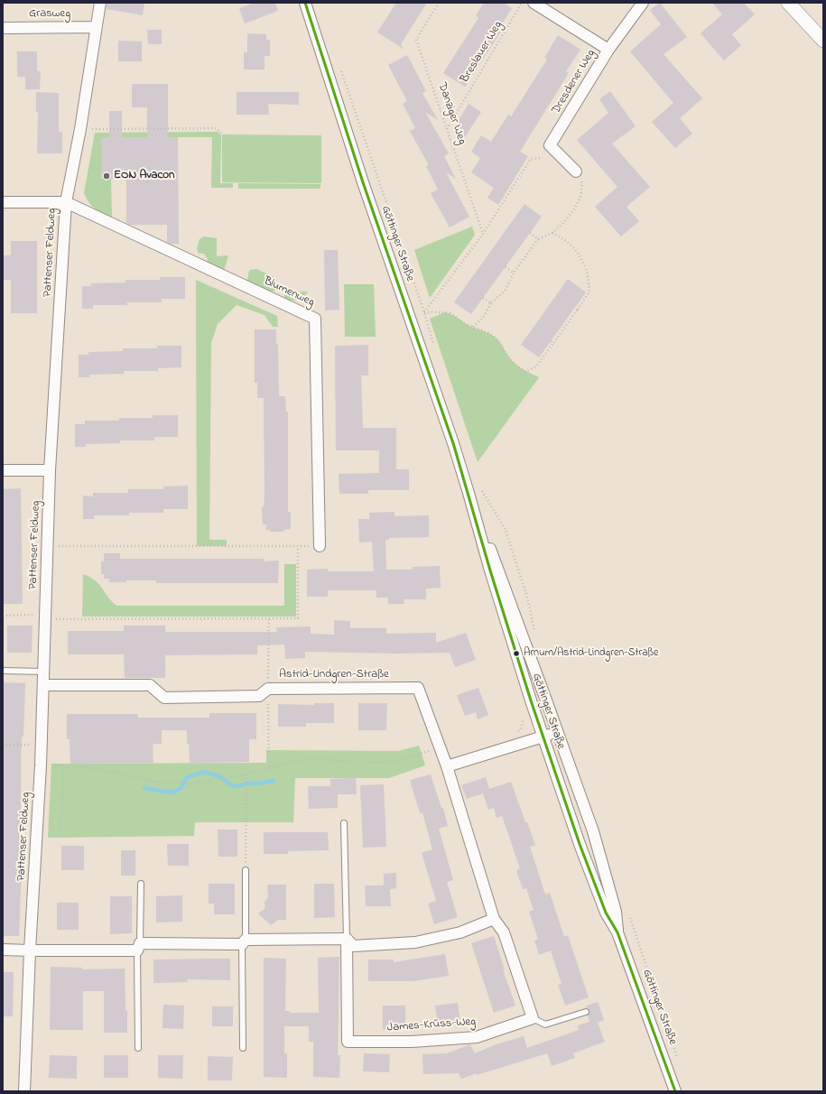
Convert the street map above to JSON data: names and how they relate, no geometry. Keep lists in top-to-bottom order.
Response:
{
  "streets": {
    "street": [
      "Grasweg",
      "Dresdener Weg",
      "Göttinger Straße",
      "Pattenser Feldweg",
      "Blumenweg",
      "Astrid-Lindgren-Straße",
      "James-Krüss-Weg"
    ],
    "path": ["Breslauer Weg", "Danziger Weg"]
  },
  "crossings": [
    ["Grasweg", "Pattenser Feldweg"],
    ["Breslauer Weg", "Danziger Weg"],
    ["Pattenser Feldweg", "Blumenweg"],
    ["Pattenser Feldweg", "Astrid-Lindgren-Straße"]
  ],
  "places": ["EON Avacon", "Arnum/Astrid-Lindgren-Straße"]
}
